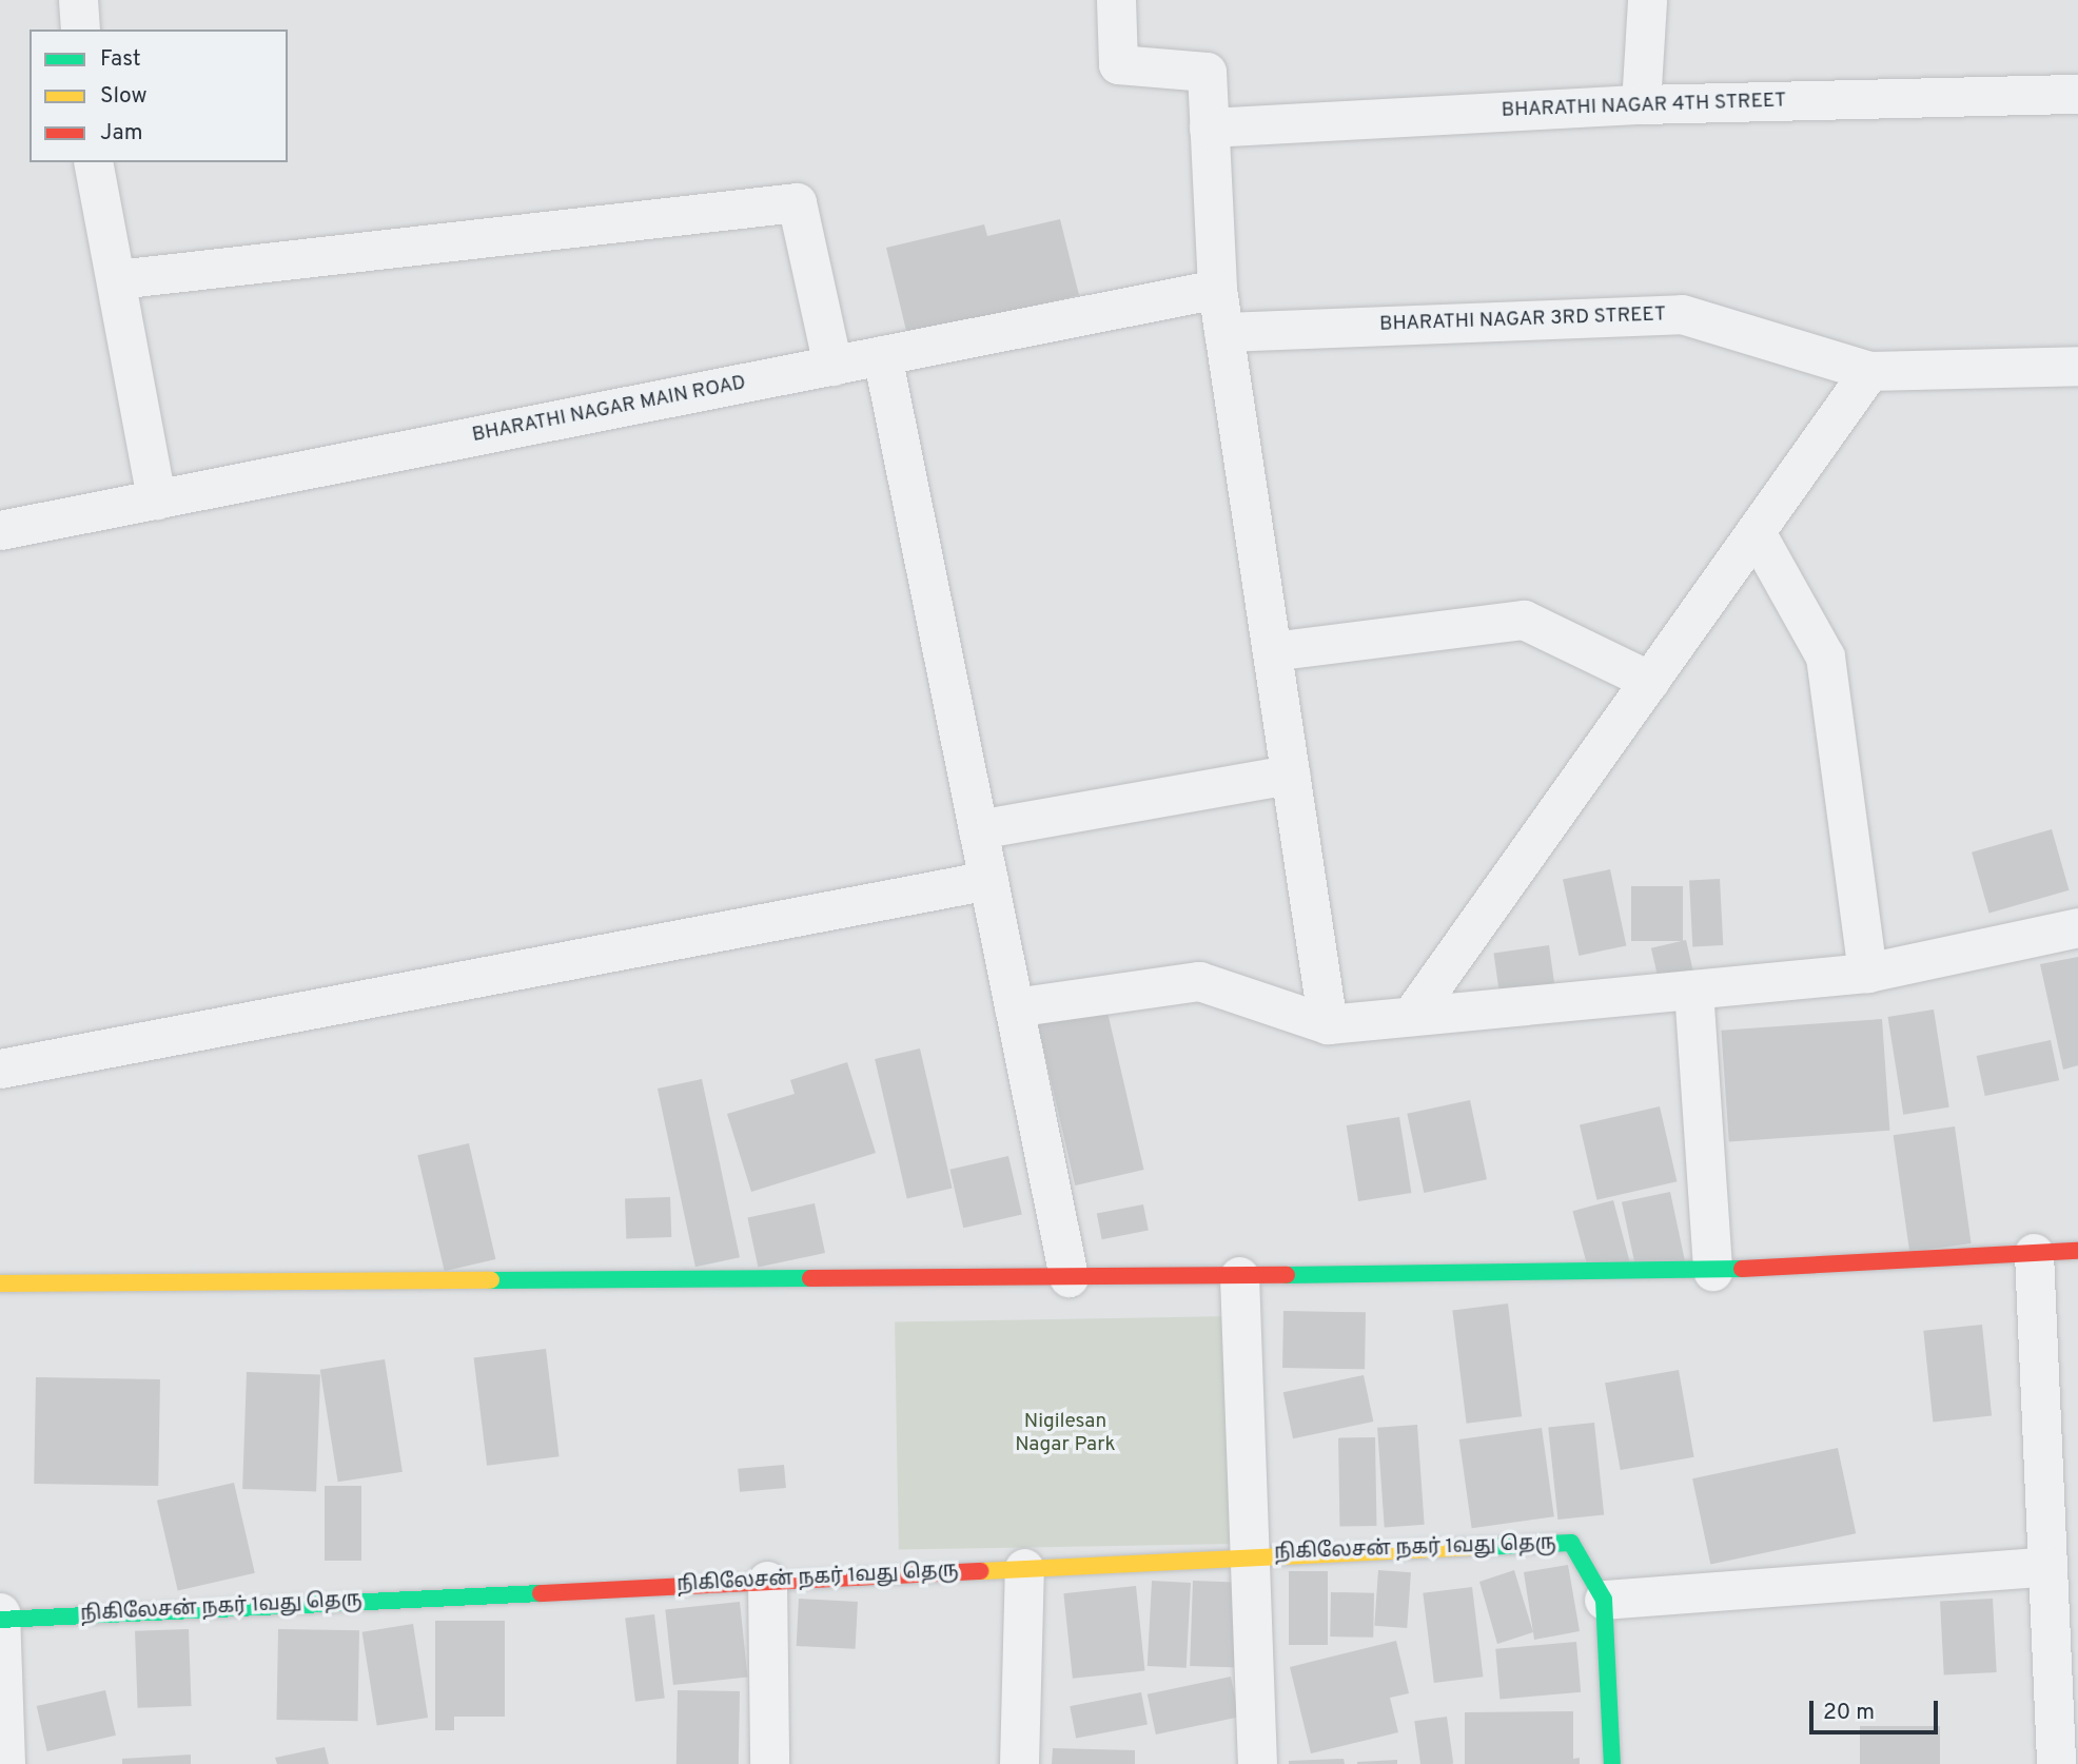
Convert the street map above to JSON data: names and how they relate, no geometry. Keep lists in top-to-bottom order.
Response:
{
  "streets": {
    "street": [
      "BHARATHI NAGAR 4TH STREET",
      "BHARATHI NAGAR 3RD STREET",
      "BHARATHI NAGAR MAIN ROAD",
      "நிகிலேசன் நகர் 1வது தெரு"
    ]
  },
  "parks": ["Nigilesan Nagar Park"],
  "legend": ["Fast", "Slow", "Jam"],
  "scale_bar": "20 m"
}
